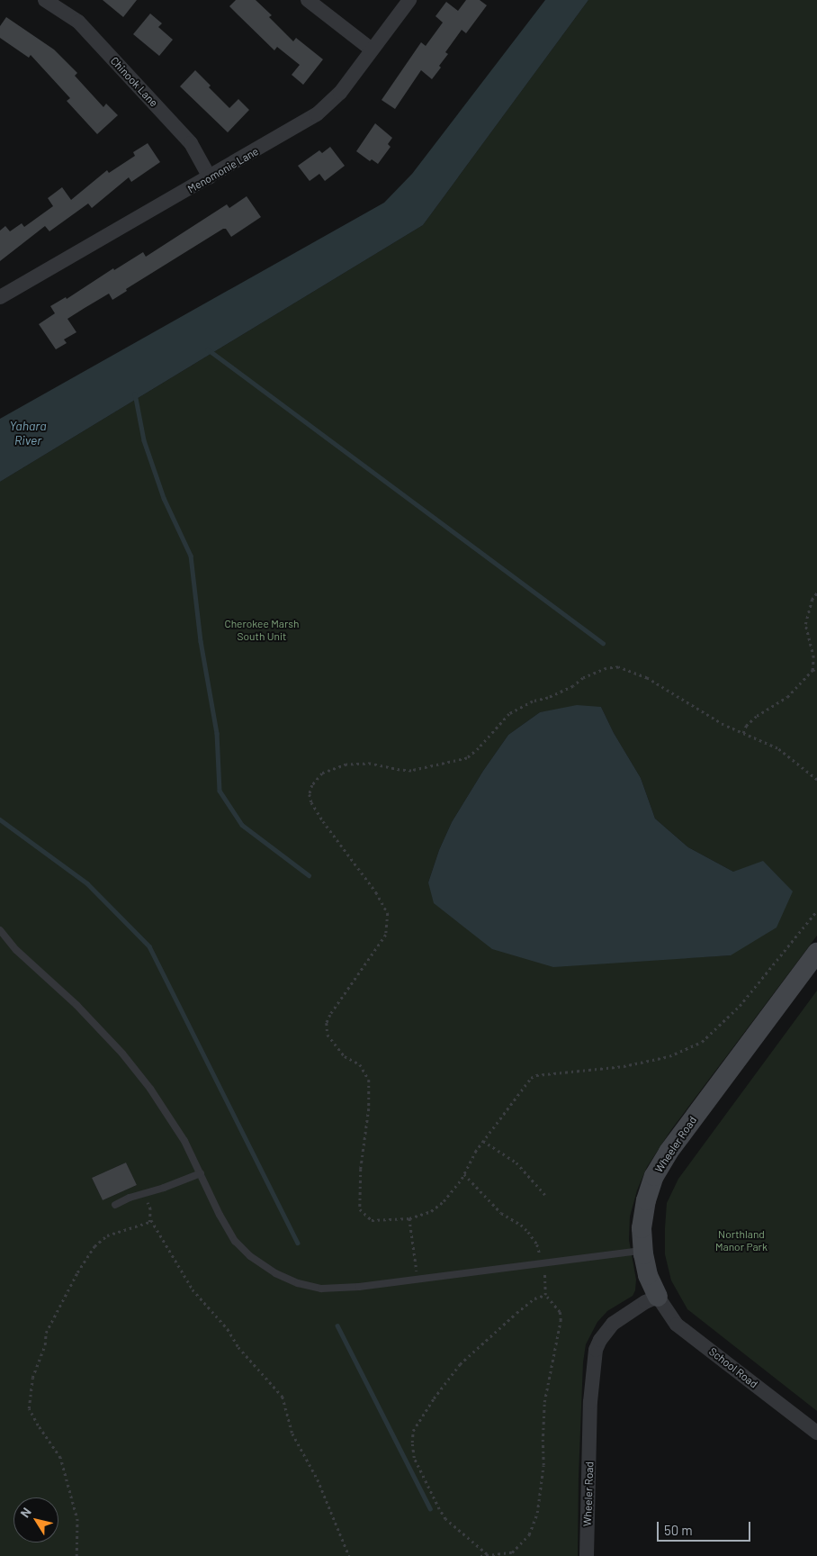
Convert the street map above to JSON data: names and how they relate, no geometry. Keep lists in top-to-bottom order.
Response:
{
  "streets": {
    "street": [
      "Chinook Lane",
      "Menomonie Lane",
      "Wheeler Road",
      "School Road"
    ]
  },
  "crossings": [
    ["Chinook Lane", "Menomonie Lane"],
    ["Wheeler Road", "School Road"]
  ],
  "water": ["Yahara River"],
  "parks": ["Cherokee Marsh South Unit", "Northland Manor Park"],
  "scale_bar": "50 m",
  "north": "top left"
}
